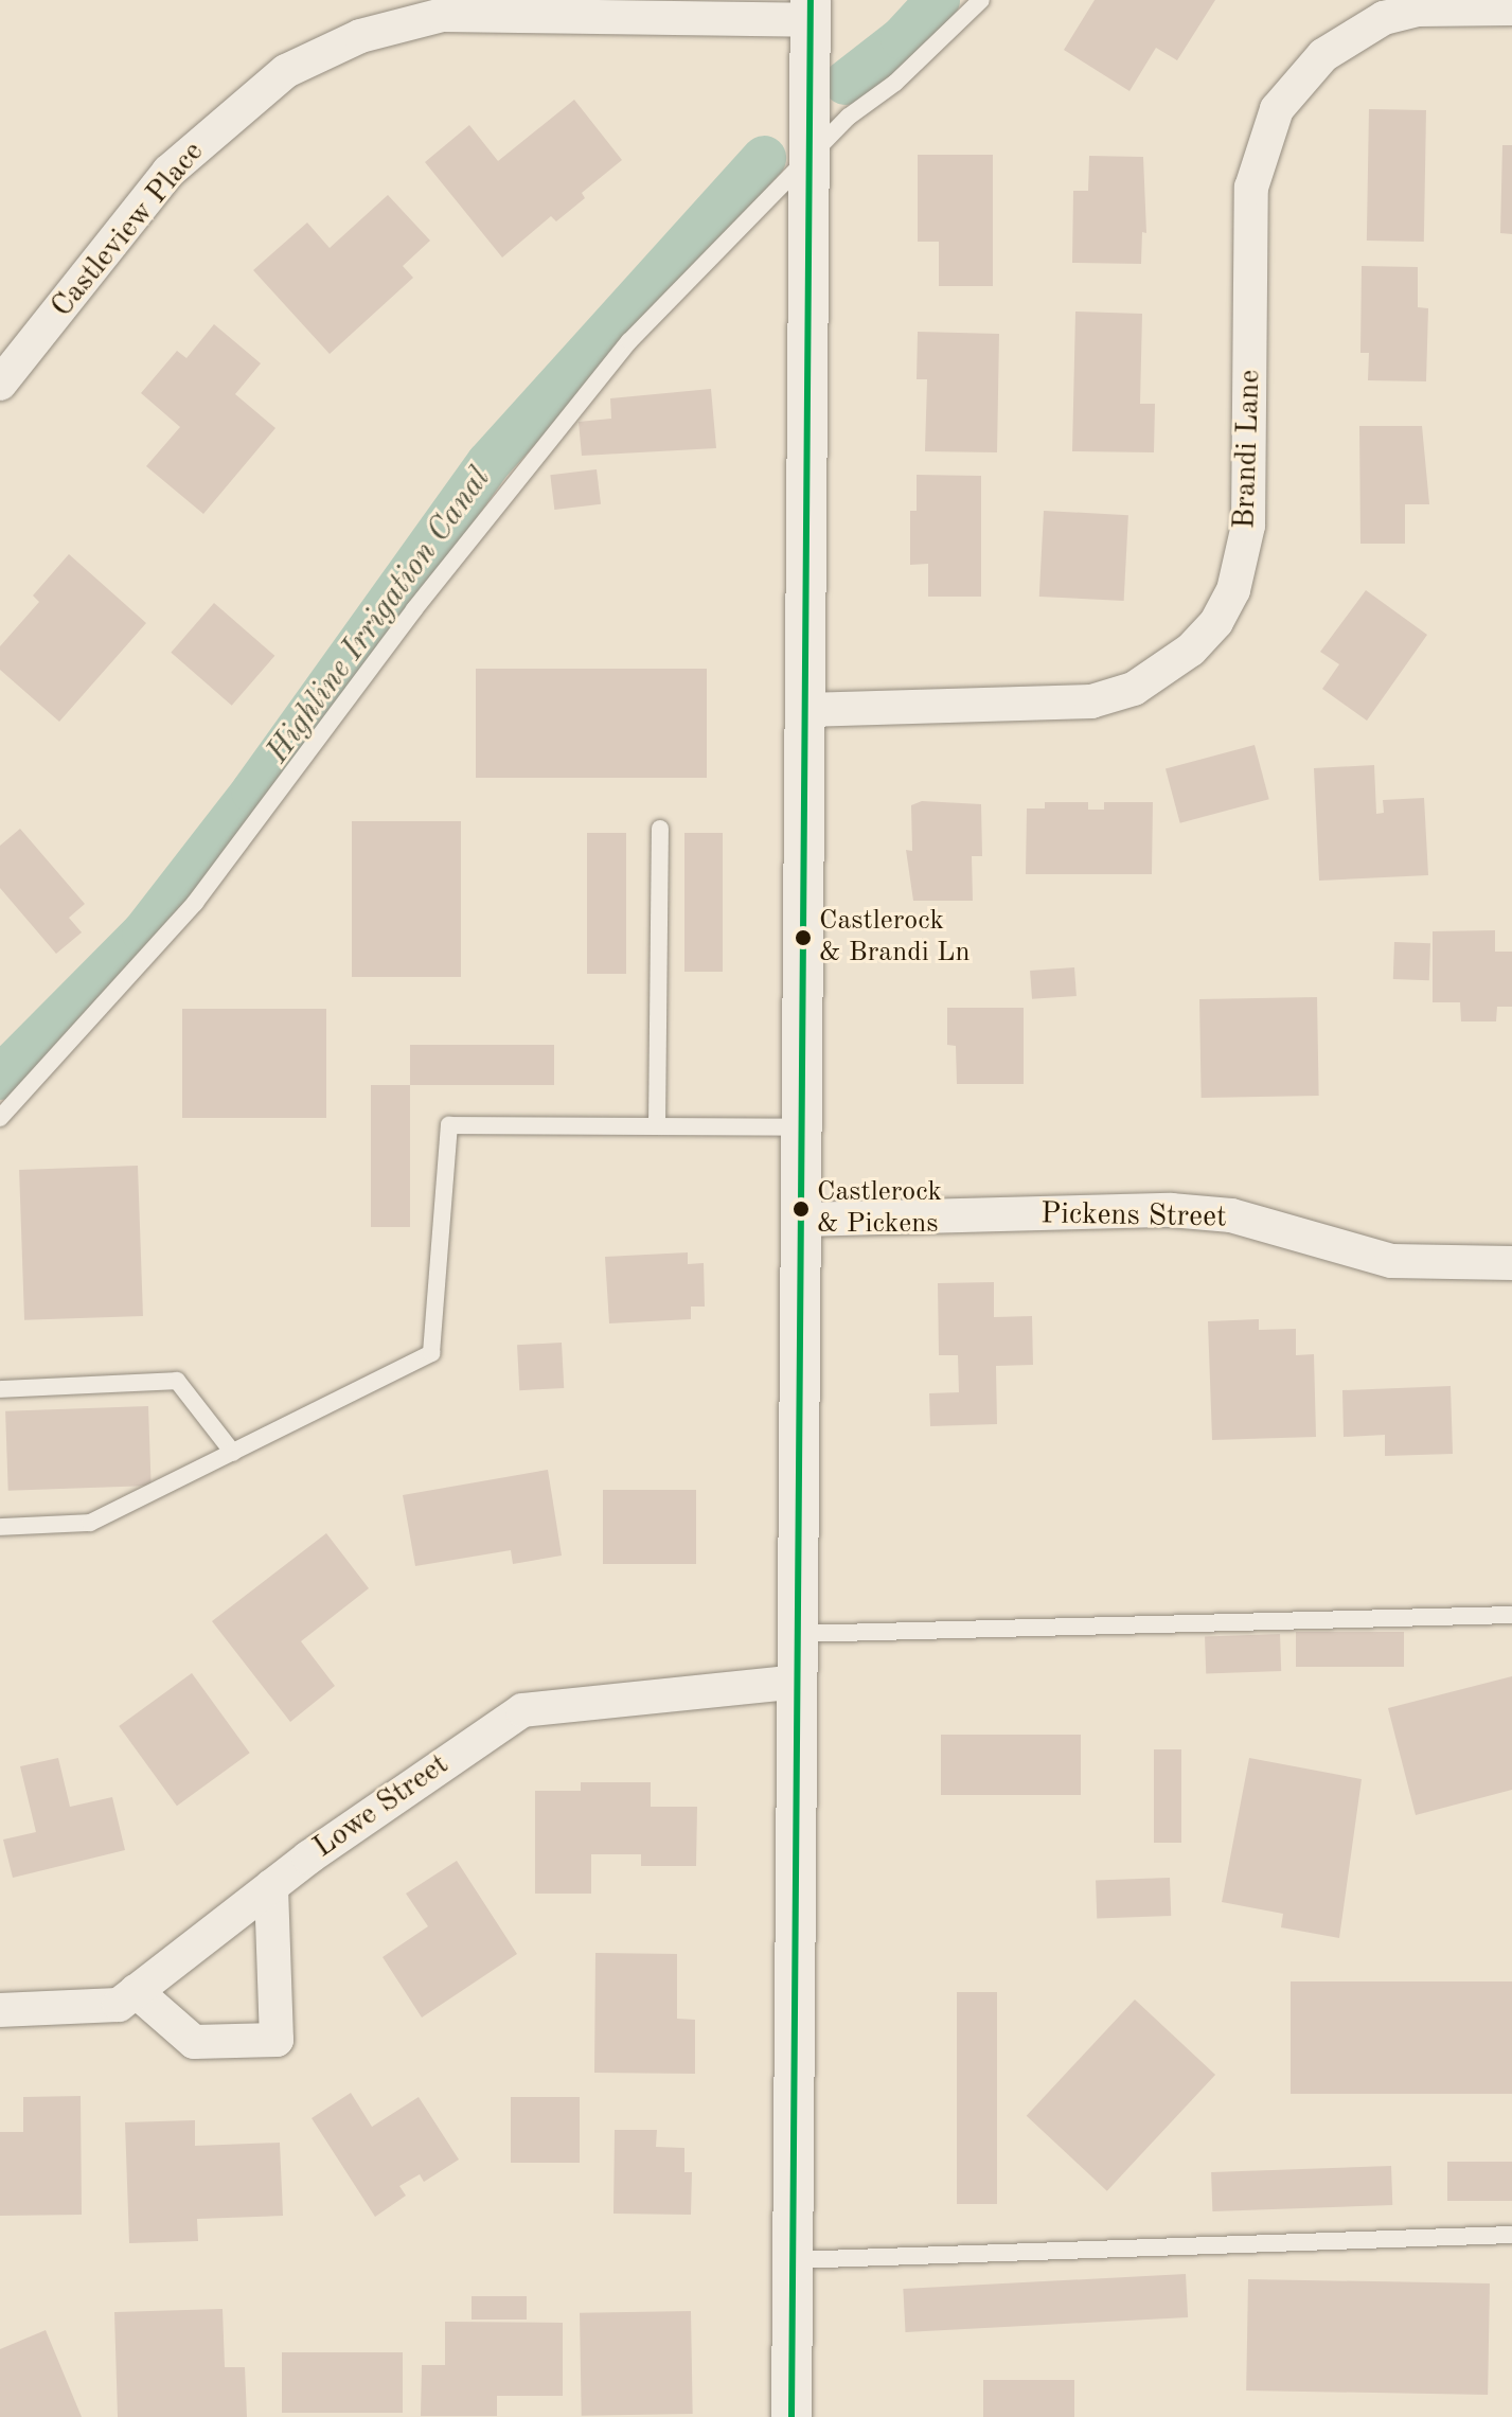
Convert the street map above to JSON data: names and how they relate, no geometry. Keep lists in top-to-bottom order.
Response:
{
  "streets": {
    "street": [
      "Castleview Place",
      "Brandi Lane",
      "Pickens Street",
      "Lowe Street"
    ]
  },
  "water": ["Highline Irrigation Canal"],
  "places": ["Castlerock & Brandi Ln", "Castlerock & Pickens"]
}
